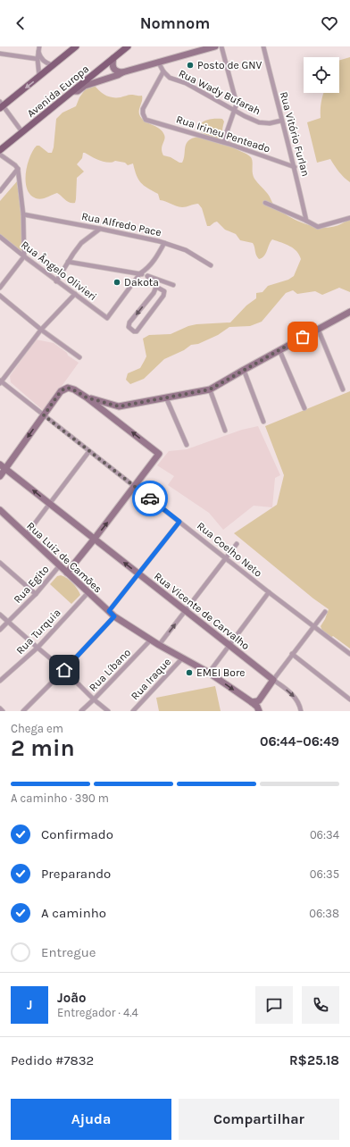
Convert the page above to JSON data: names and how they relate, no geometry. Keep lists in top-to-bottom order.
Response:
{
  "streets": {
    "main road": ["Avenida Europa", "Rua Luiz de Camões", "Rua Vicente de Carvalho"],
    "street": [
      "Rua Wady Bufarah",
      "Rua Irineu Penteado",
      "Rua Vitório Furlan",
      "Rua Alfredo Pace",
      "Rua Ângelo Olivieri",
      "Rua Coelho Neto",
      "Rua Egito",
      "Rua Turquia",
      "Rua Líbano",
      "Rua Iraque"
    ]
  },
  "crossings": [
    ["Rua Wady Bufarah", "Rua Irineu Penteado"],
    ["Rua Wady Bufarah", "Rua Vitório Furlan"],
    ["Rua Irineu Penteado", "Rua Vitório Furlan"],
    ["Rua Luiz de Camões", "Rua Egito"],
    ["Rua Luiz de Camões", "Rua Turquia"],
    ["Rua Luiz de Camões", "Rua Líbano"],
    ["Rua Luiz de Camões", "Rua Iraque"]
  ],
  "places": ["Posto de GNV", "Dakota", "EMEI Bore"],
  "page": {
    "header": "Nomnom",
    "heading": ["2 min", "Chega em", "06:44–06:49"],
    "panel": [
      "João",
      "Entregador · 4.4",
      "Pedido #7832",
      "R$25.18"
    ],
    "bar": "A caminho · 390 m",
    "list": [
      ["Confirmado", "06:34"],
      ["Preparando", "06:35"],
      ["A caminho", "06:38"],
      "Entregue"
    ],
    "round": "J",
    "buttons": ["Ajuda", "Compartilhar"]
  }
}
